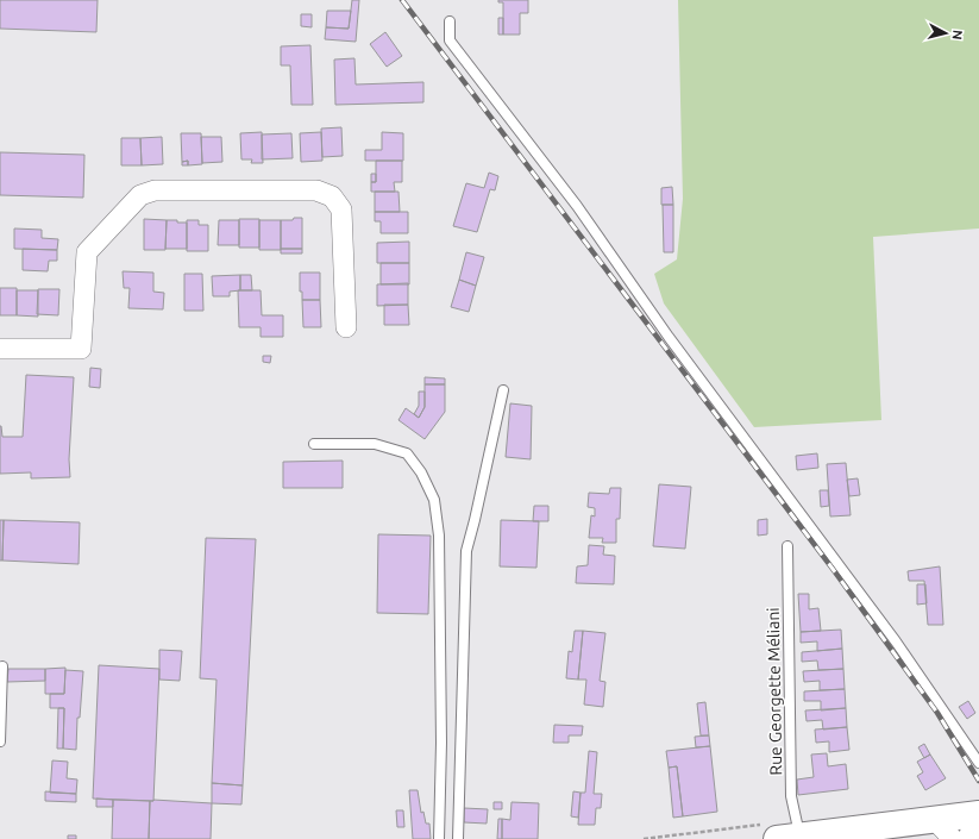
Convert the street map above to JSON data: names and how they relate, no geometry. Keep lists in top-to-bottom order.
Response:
{
  "streets": {
    "lane": ["Rue Georgette Méliani"]
  },
  "north": "right"
}
